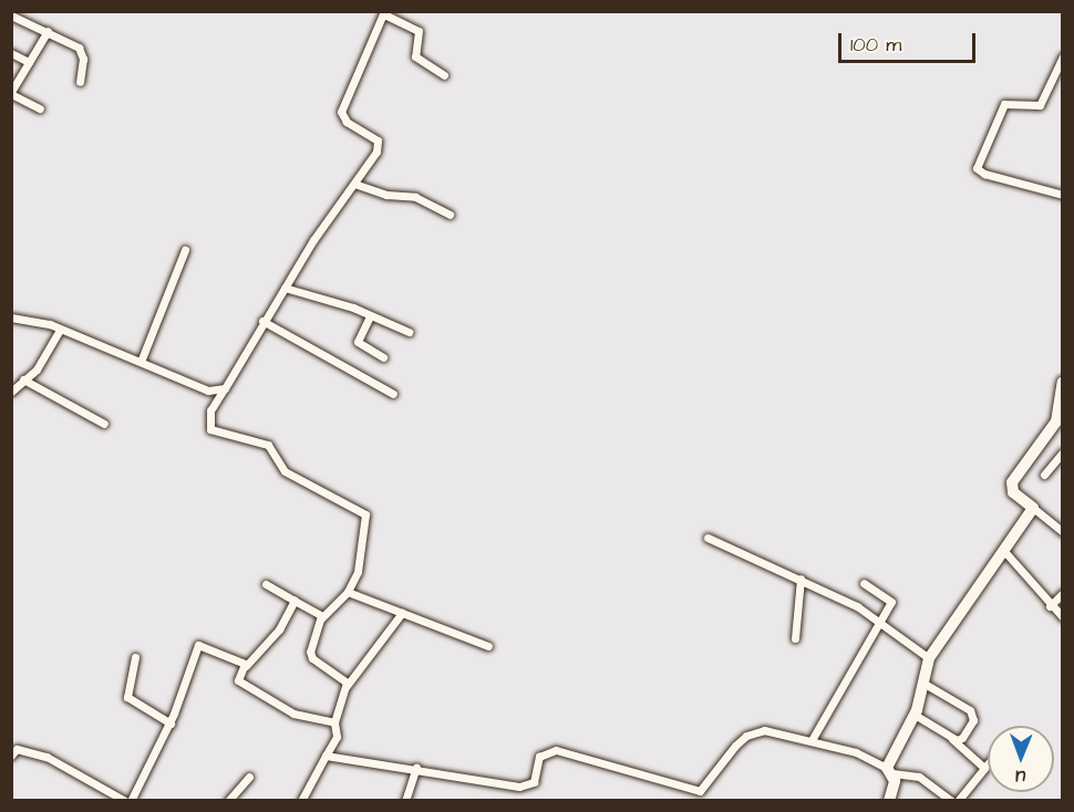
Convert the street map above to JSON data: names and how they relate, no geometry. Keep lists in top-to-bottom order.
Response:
{
  "scale_bar": "100 m",
  "north": "bottom"
}
